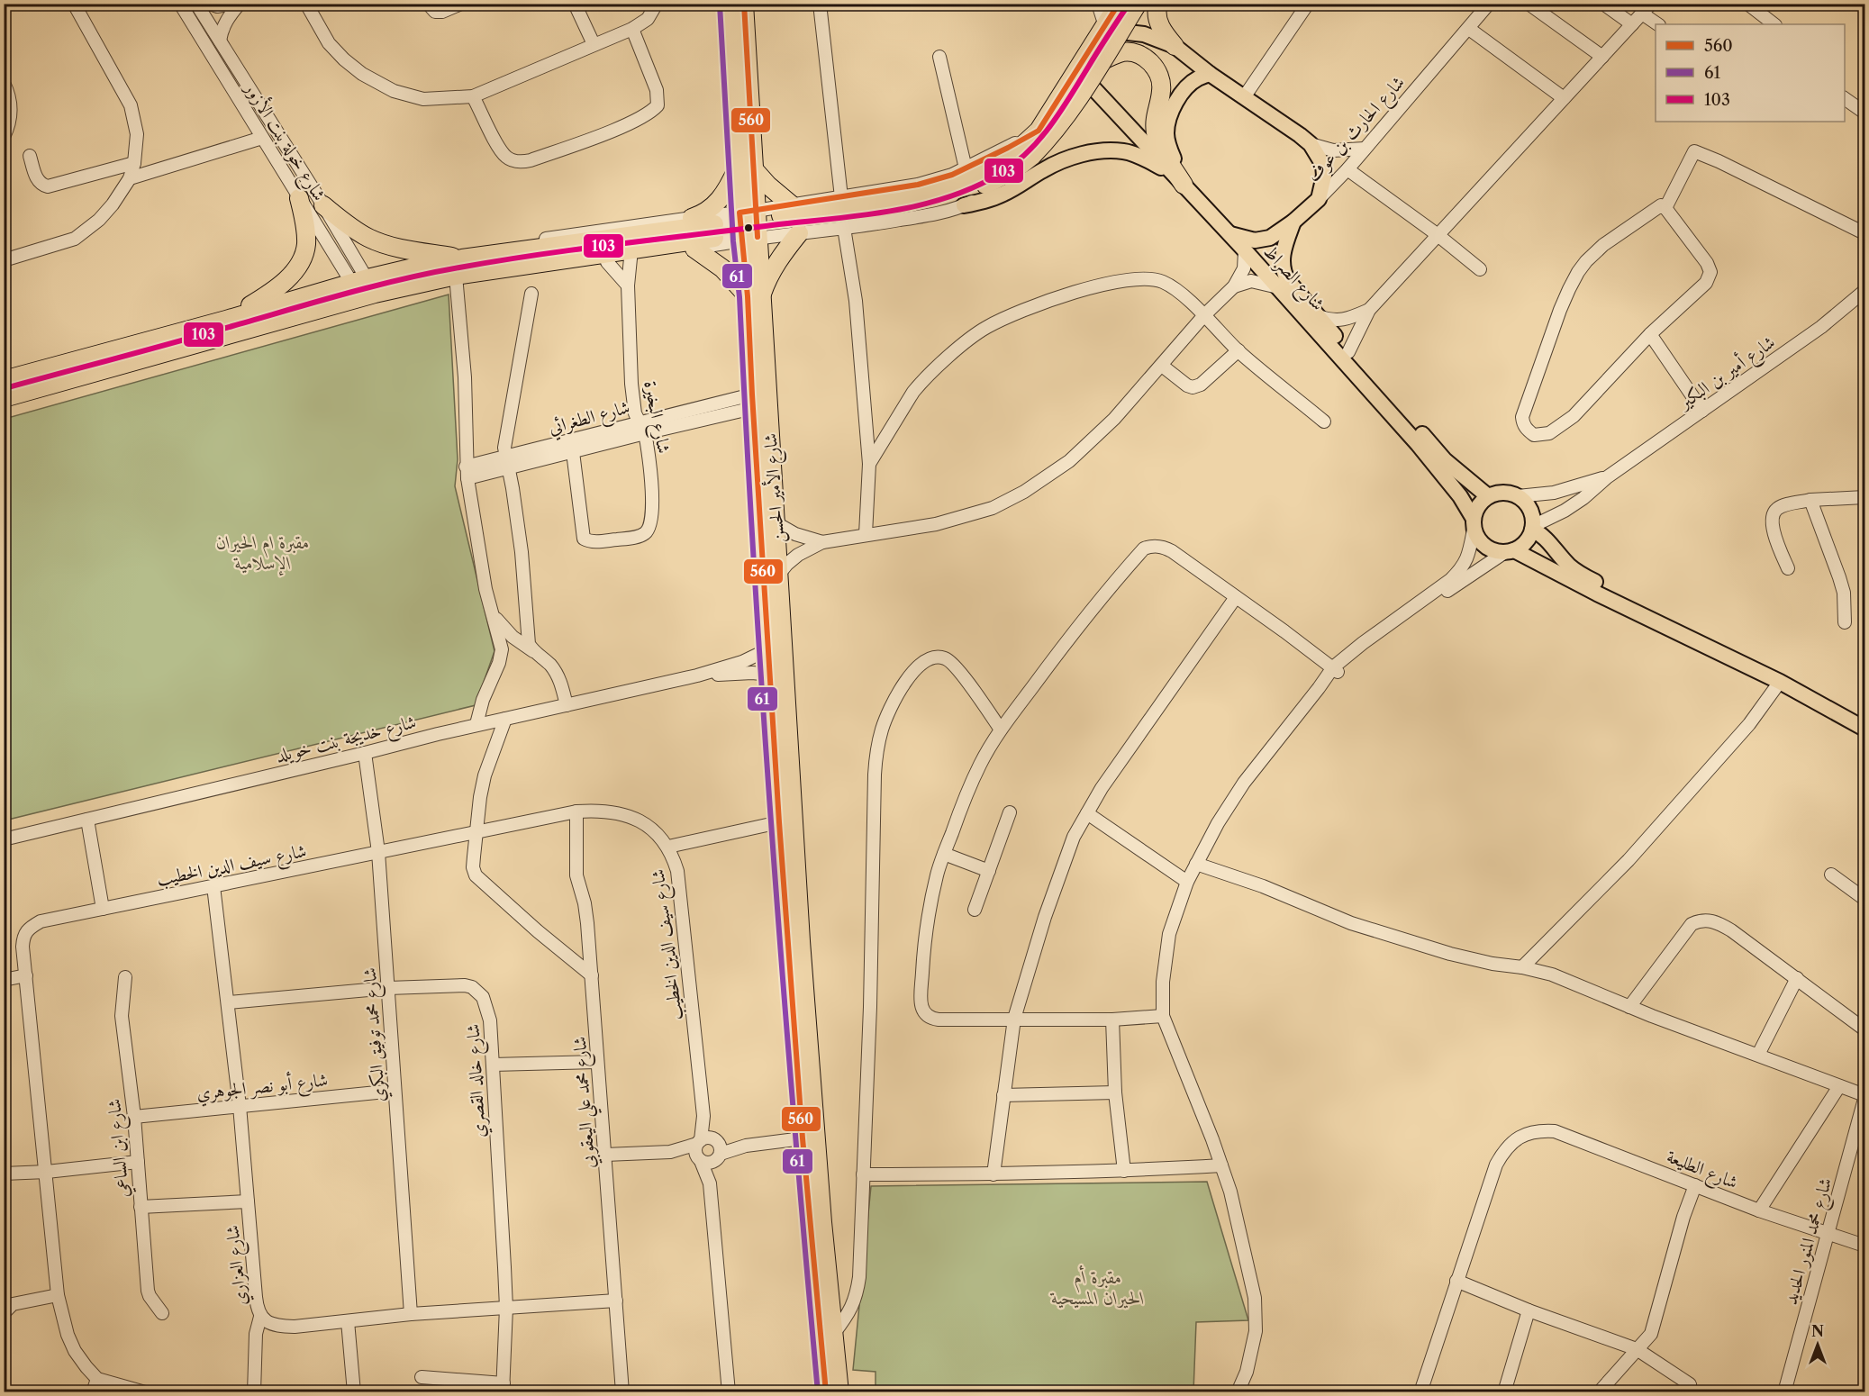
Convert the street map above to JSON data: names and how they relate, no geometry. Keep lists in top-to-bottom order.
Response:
{
  "streets": {
    "highway": ["شارع الأمير الحسن"],
    "main road": ["شارع الحارث بن عوف", "شارع الصراط"],
    "street": [
      "شارع خولة بنت الأزور",
      "شارع أمير بن البكير",
      "شارع الطغرائي",
      "شارع البخيرة",
      "شارع خديجة بنت خويلد",
      "شارع سيف الدين الخطيب",
      "شارع محمد توفيق البكري",
      "شارع خالد القصري",
      "شارع أبو نصر الجوهري",
      "شارع محمد علي اليعقوبي",
      "شارع ابن الساعي",
      "شارع الطليعة",
      "شارع محمد المنور الحديد",
      "شارع العزاري"
    ]
  },
  "crossings": [
    ["شارع الحارث بن عوف", "شارع الصراط"],
    ["شارع الصراط", "شارع أمير بن البكير"],
    ["شارع الطغرائي", "شارع البخيرة"],
    ["شارع الطغرائي", "شارع الأمير الحسن"],
    ["شارع الأمير الحسن", "شارع خديجة بنت خويلد"],
    ["شارع خديجة بنت خويلد", "شارع محمد توفيق البكري"],
    ["شارع سيف الدين الخطيب", "شارع محمد توفيق البكري"],
    ["شارع سيف الدين الخطيب", "شارع محمد علي اليعقوبي"],
    ["شارع سيف الدين الخطيب", "شارع العزاري"],
    ["شارع محمد توفيق البكري", "شارع خالد القصري"],
    ["شارع محمد توفيق البكري", "شارع أبو نصر الجوهري"],
    ["شارع محمد توفيق البكري", "شارع العزاري"],
    ["شارع خالد القصري", "شارع العزاري"],
    ["شارع أبو نصر الجوهري", "شارع ابن الساعي"],
    ["شارع أبو نصر الجوهري", "شارع العزاري"],
    ["شارع محمد علي اليعقوبي", "شارع العزاري"],
    ["شارع الطليعة", "شارع محمد المنور الحديد"]
  ],
  "parks": ["مقبرة ام الحيران الإسلامية", "مقبرة أم الحيران المسيحية"],
  "lines": ["transit line 560", "transit line 61", "transit line 103"],
  "legend": ["560", "61", "103"],
  "north": "top"
}
